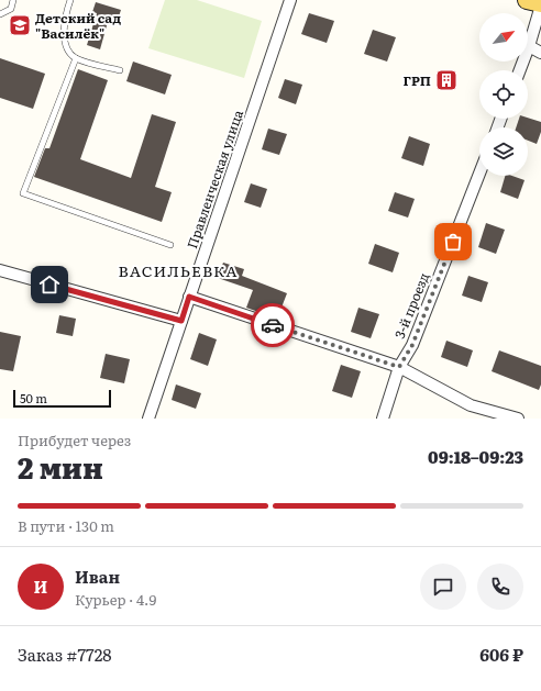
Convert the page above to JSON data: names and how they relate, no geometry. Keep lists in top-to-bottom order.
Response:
{
  "streets": {
    "street": ["Правленческая улица", "3-й проезд"]
  },
  "districts": ["ВАСИЛЬЕВКА"],
  "places": {
    "school or university": ["Детский сад \"Василёк\""],
    "building": ["ГРП"]
  },
  "scale_bar": "50 m",
  "north": "top right",
  "page": {
    "scale": "50 m",
    "heading": ["2 мин", "Прибудет через", "09:18–09:23"],
    "panel": [
      "Иван",
      "Курьер · 4.9",
      "Заказ #7728",
      "606 ₽"
    ],
    "bar": "В пути · 130 m",
    "round": "И"
  }
}
